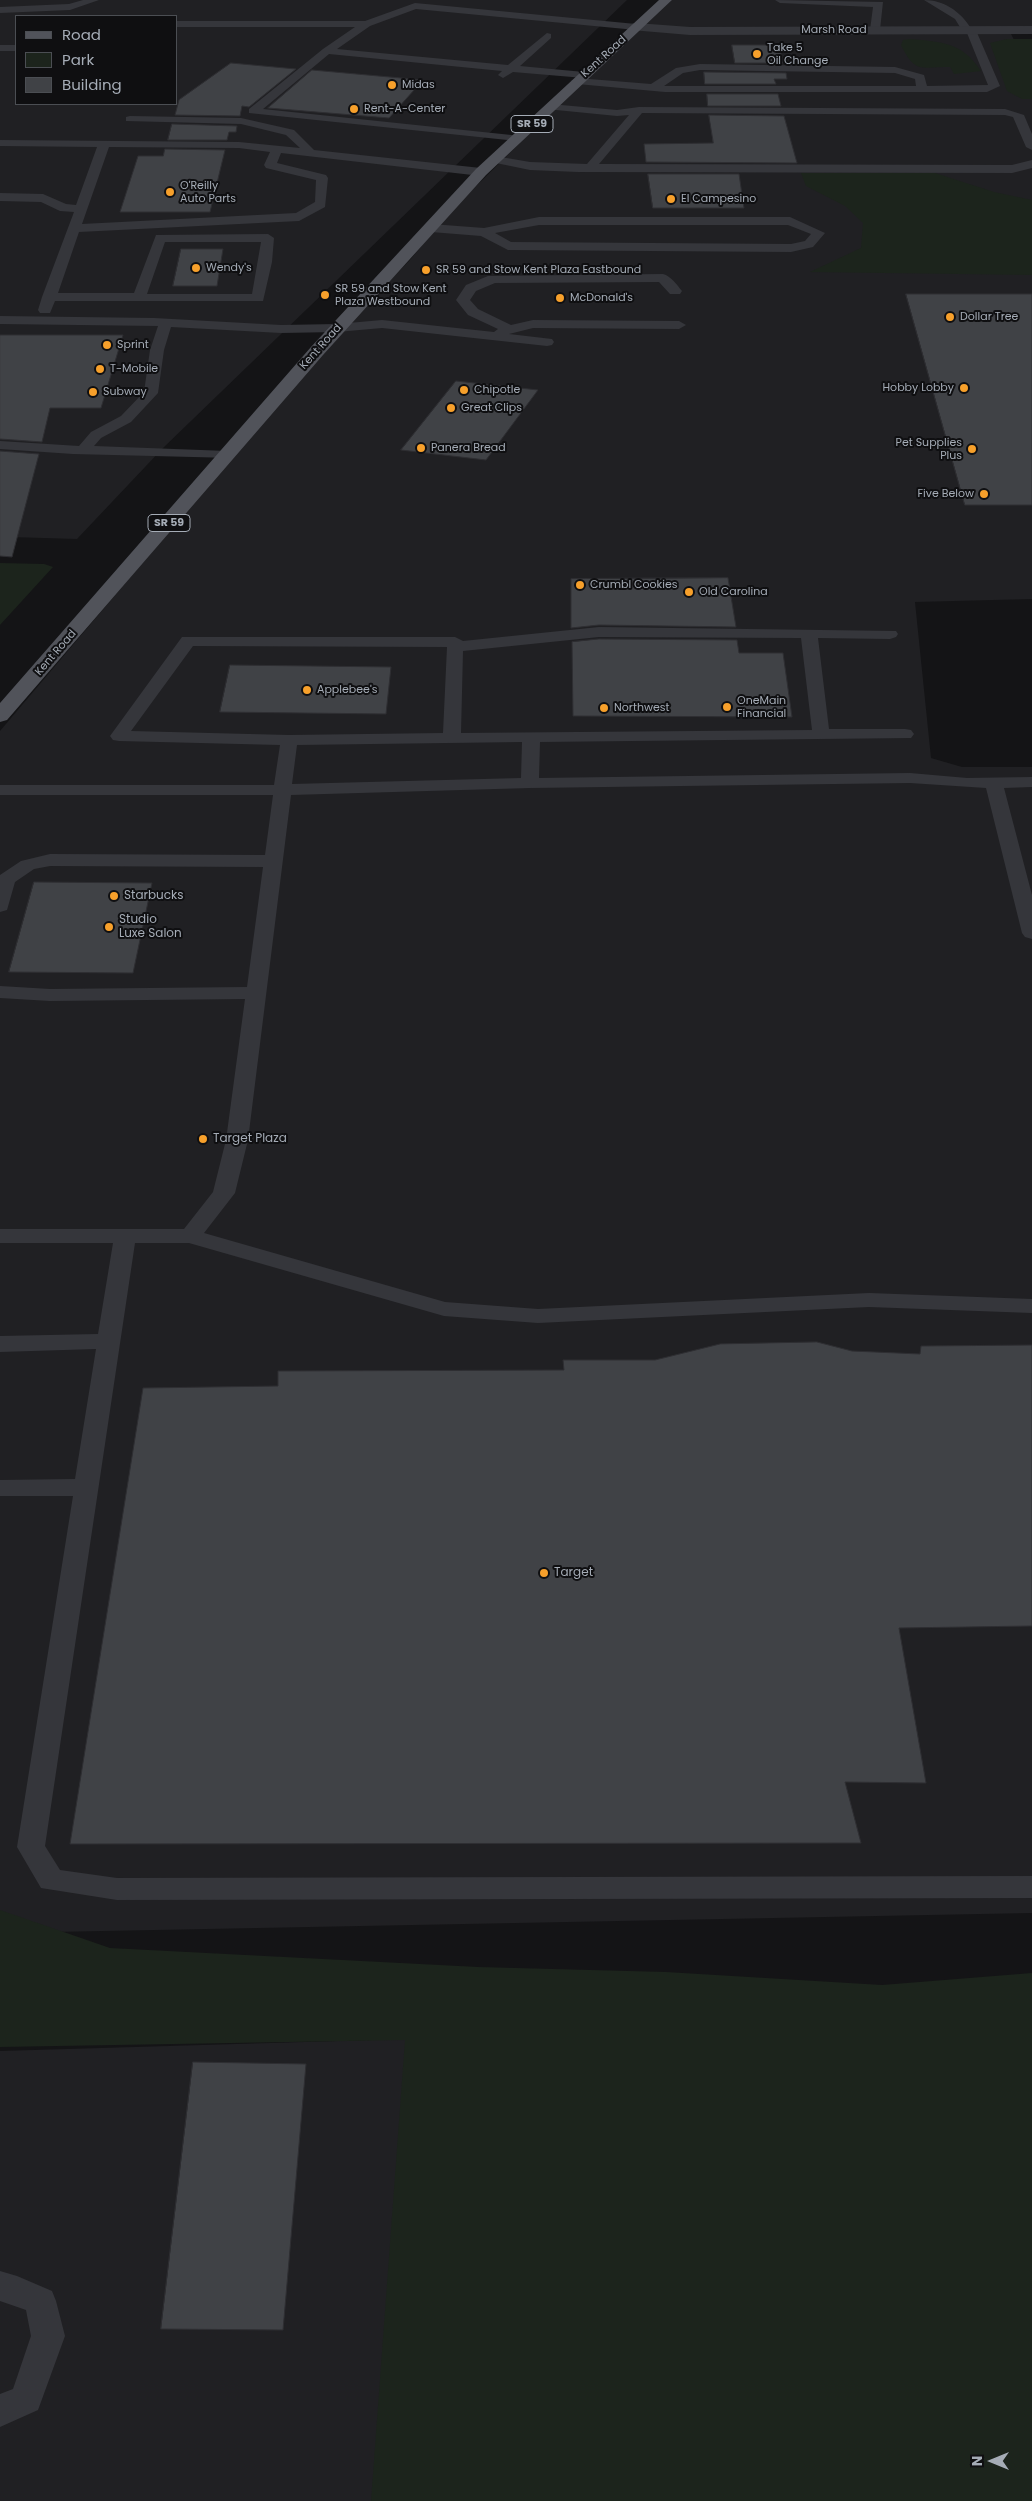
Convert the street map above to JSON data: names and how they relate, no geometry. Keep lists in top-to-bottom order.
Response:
{
  "streets": {
    "main road": ["Kent Road", "SR 59"],
    "street": ["Marsh Road"]
  },
  "crossings": [
    ["Marsh Road", "Kent Road"]
  ],
  "places": [
    "Take 5 Oil Change",
    "Midas",
    "Rent-A-Center",
    "O'Reilly Auto Parts",
    "El Campesino",
    "Wendy's",
    "SR 59 and Stow Kent Plaza Eastbound",
    "SR 59 and Stow Kent Plaza Westbound",
    "McDonald's",
    "Dollar Tree",
    "Sprint",
    "T-Mobile",
    "Hobby Lobby",
    "Chipotle",
    "Subway",
    "Great Clips",
    "Panera Bread",
    "Pet Supplies Plus",
    "Five Below",
    "Crumbl Cookies",
    "Old Carolina",
    "Applebee's",
    "OneMain Financial",
    "Northwest",
    "Starbucks",
    "Studio Luxe Salon",
    "Target Plaza",
    "Target"
  ],
  "legend": ["Road", "Park", "Building"],
  "north": "left"
}
